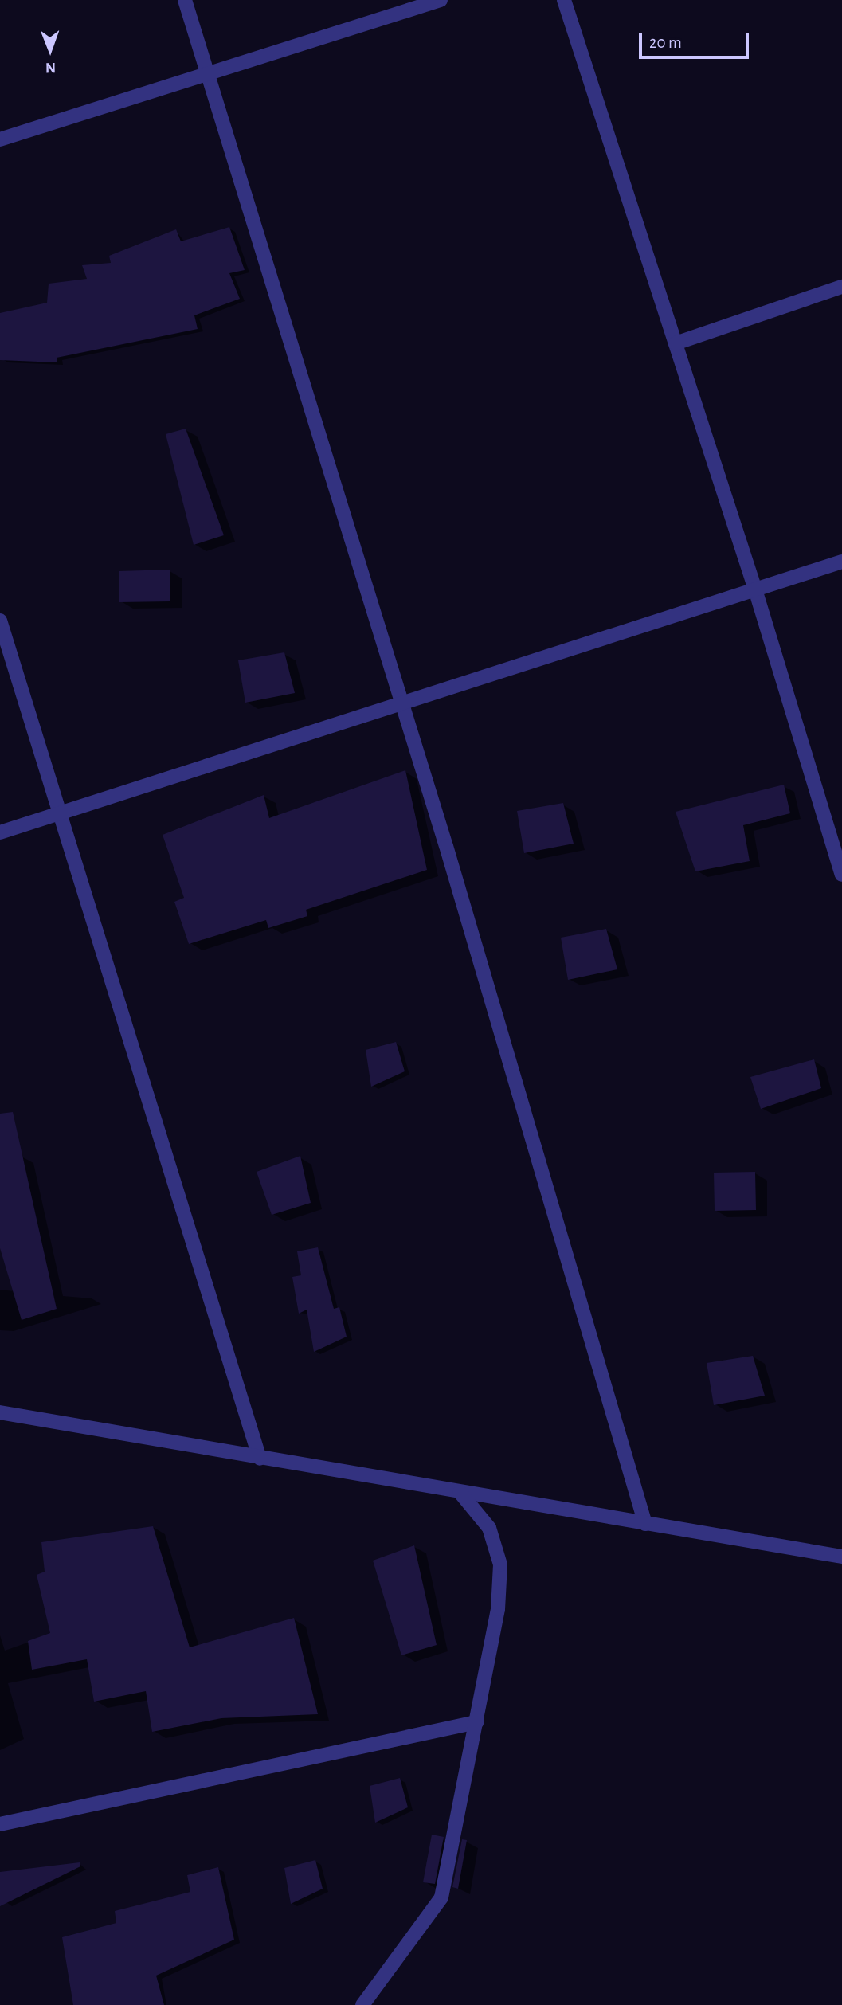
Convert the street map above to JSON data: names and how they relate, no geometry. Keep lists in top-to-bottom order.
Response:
{
  "scale_bar": "20 m",
  "north": "bottom"
}
